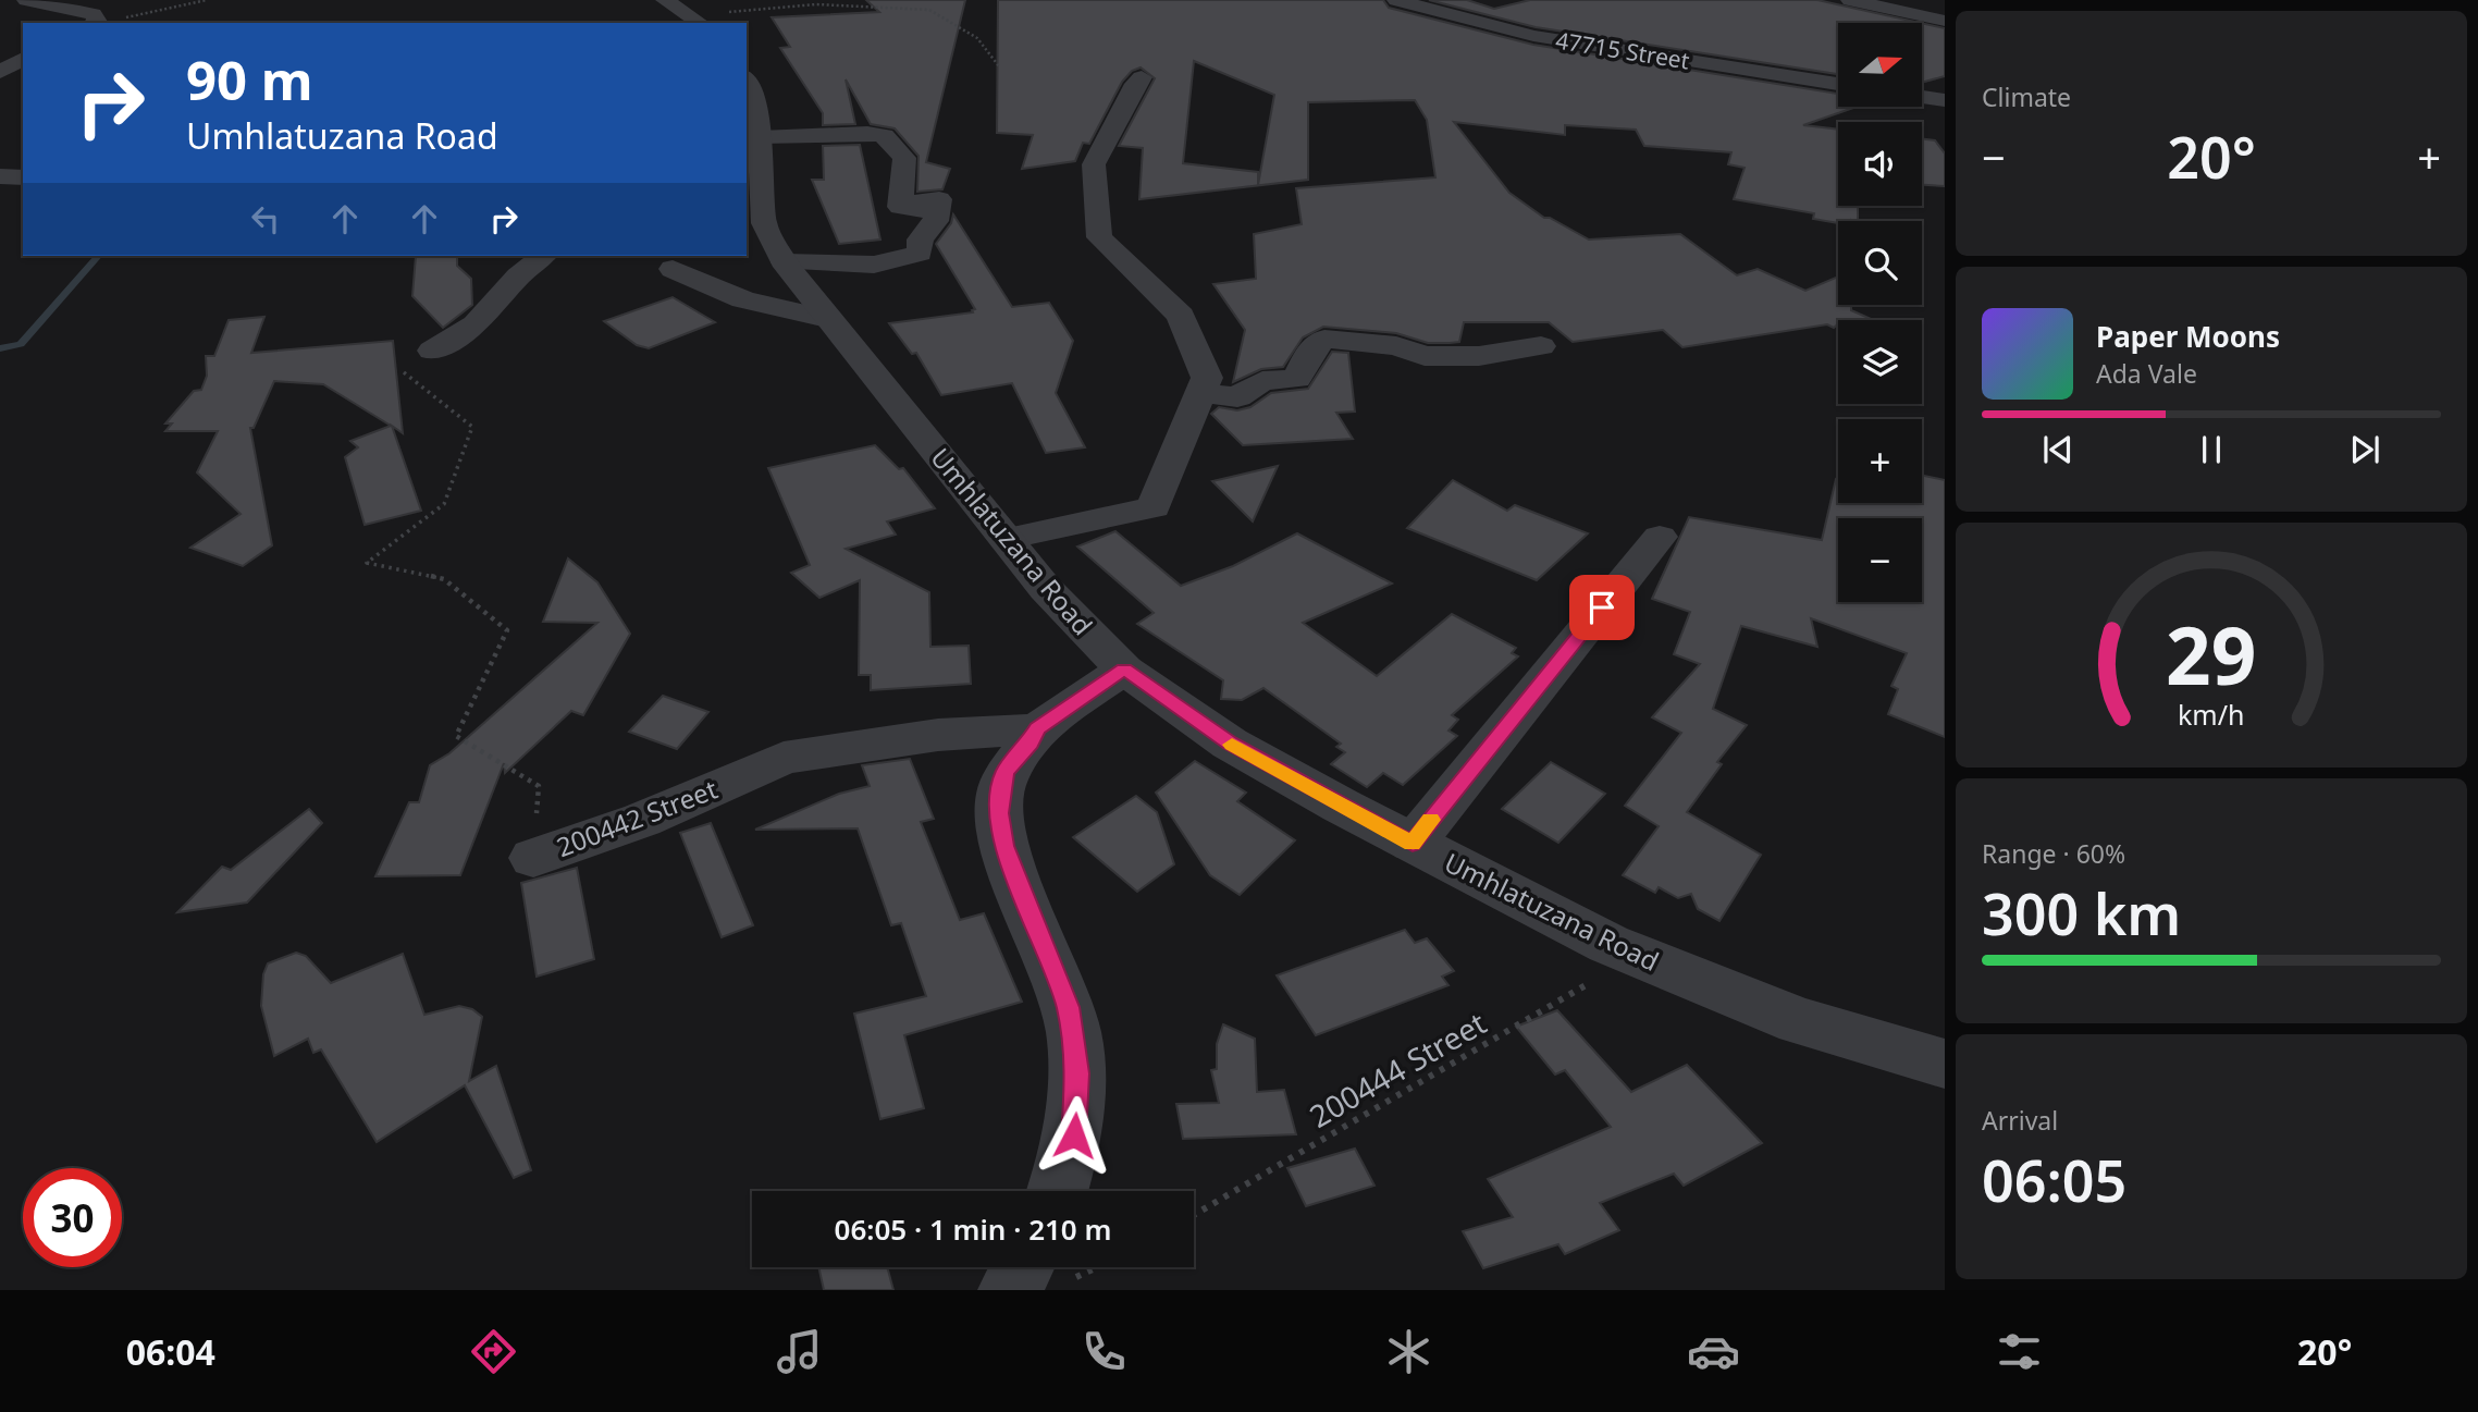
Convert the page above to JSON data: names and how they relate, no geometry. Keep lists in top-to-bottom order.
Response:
{
  "streets": {
    "street": ["47715 Street", "Umhlatuzana Road", "200442 Street"],
    "path": ["200444 Street"]
  },
  "crossings": [
    ["Umhlatuzana Road", "200444 Street"]
  ],
  "north": "right",
  "page": {
    "tile": [
      "Climate",
      ["Range · 60%", "300 km"],
      ["Arrival", "06:05"]
    ],
    "map_buttons": ["+", "−"],
    "turn": ["90 m", "Umhlatuzana Road"],
    "heat": ["−", "20°", "+"],
    "song": ["Paper Moons", "Ada Vale"],
    "limit": "30",
    "trip": "06:05 · 1 min · 210 m",
    "tabs": ["06:04", "20°"],
    "gauge": ["29", "km/h"]
  }
}
